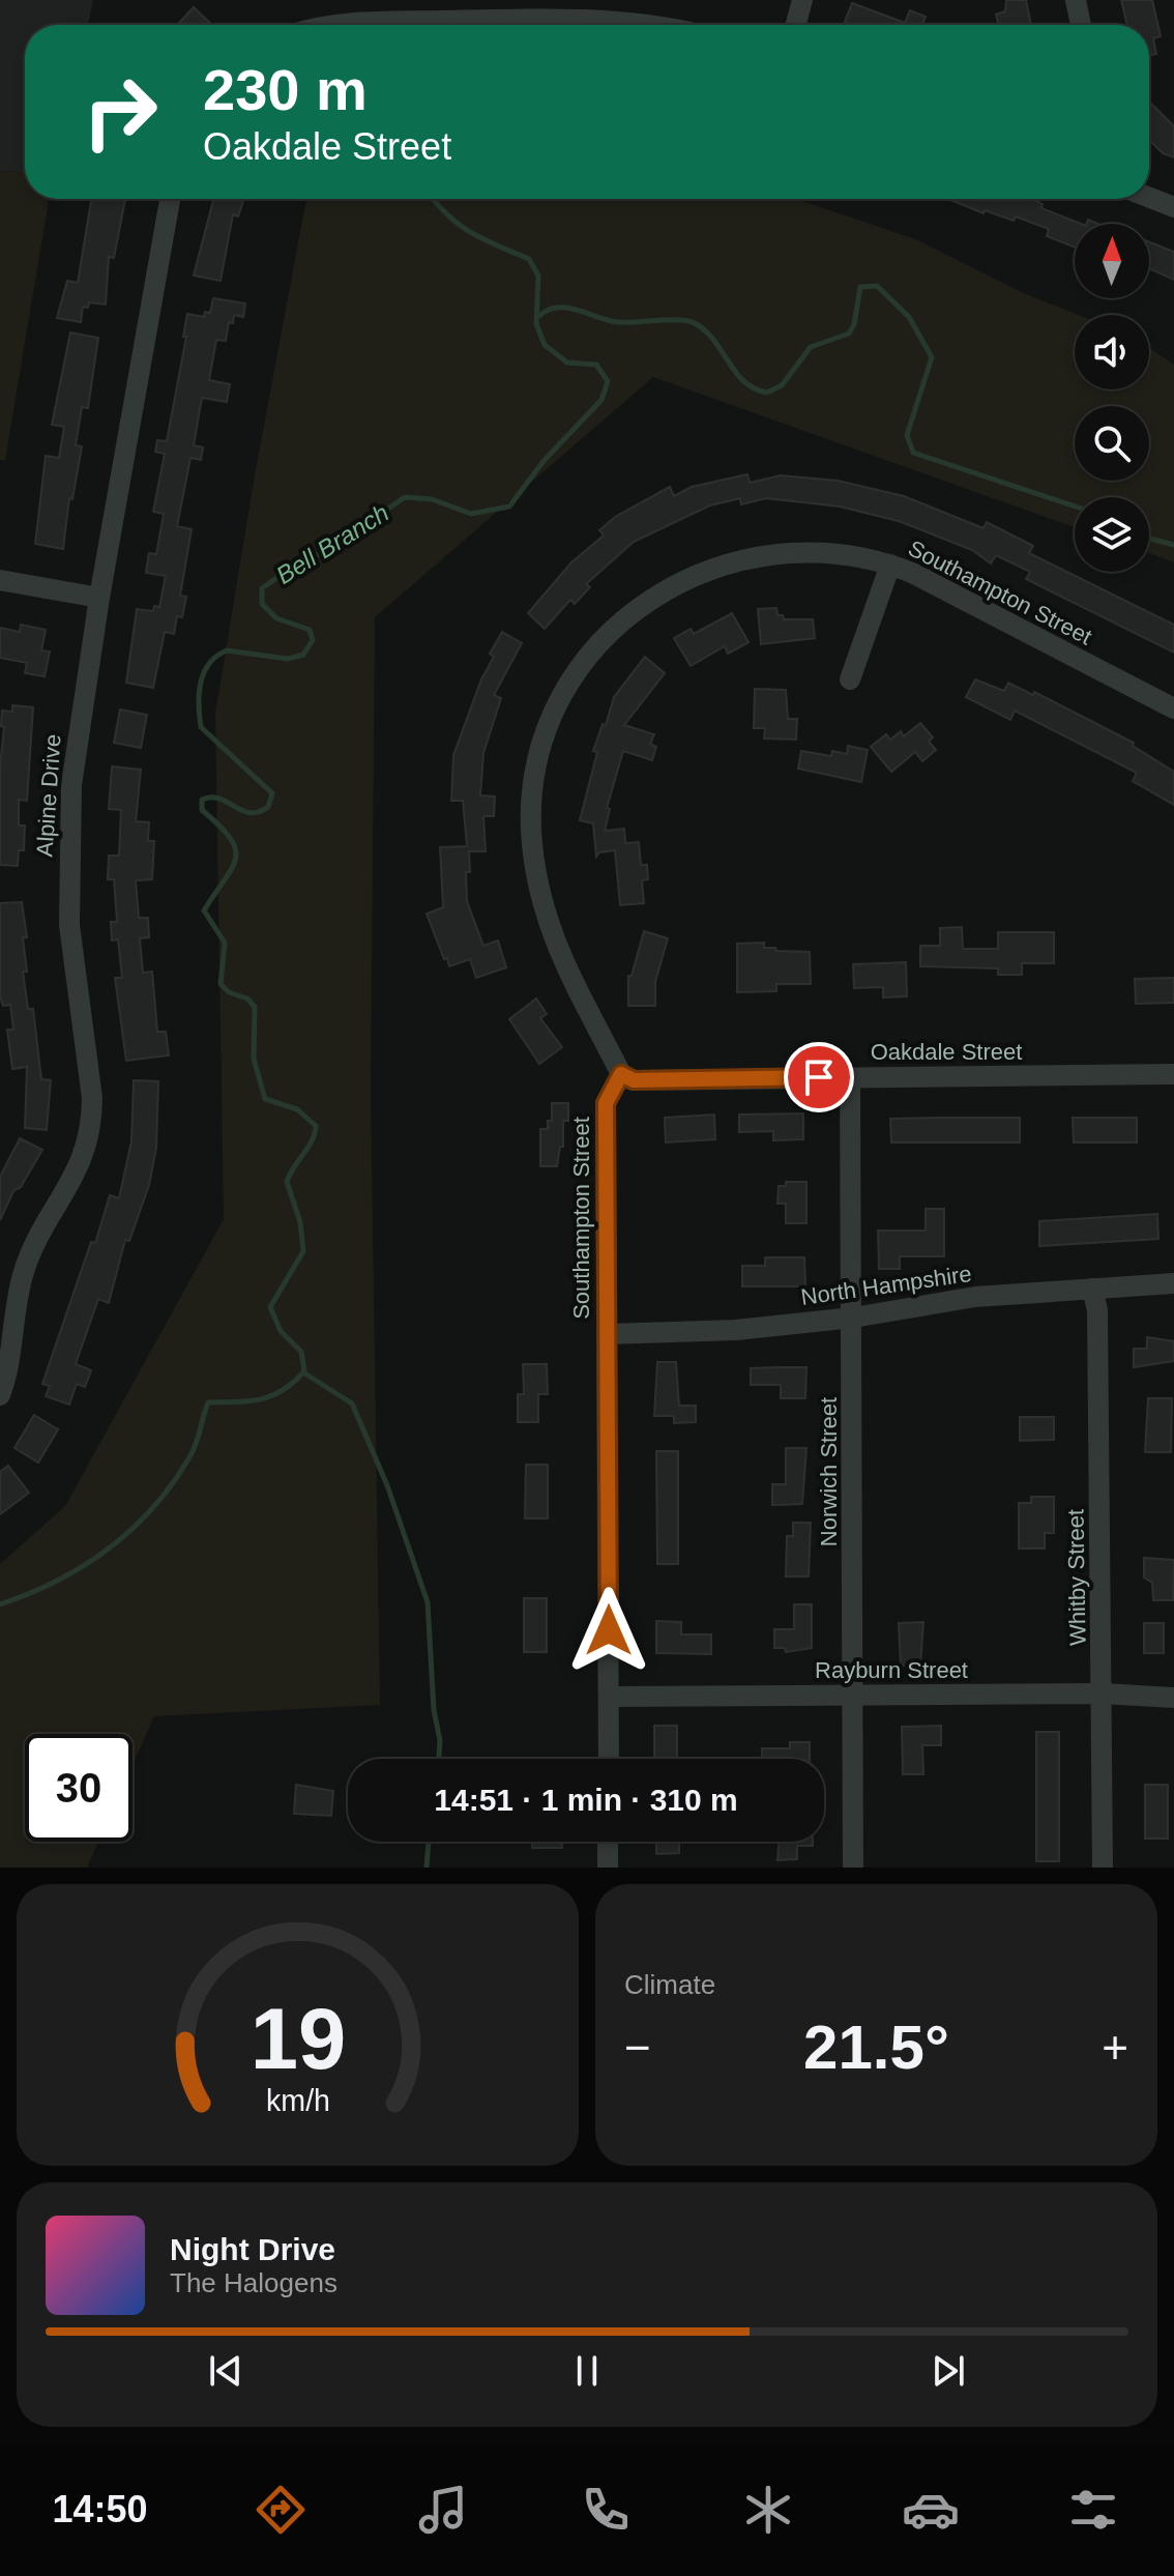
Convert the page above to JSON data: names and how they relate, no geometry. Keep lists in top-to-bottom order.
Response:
{
  "streets": {
    "street": [
      "Southampton Street",
      "Alpine Drive",
      "Oakdale Street",
      "North Hampshire",
      "Norwich Street",
      "Whitby Street",
      "Rayburn Street"
    ]
  },
  "crossings": [
    ["Southampton Street", "Oakdale Street"],
    ["Southampton Street", "North Hampshire"],
    ["Southampton Street", "Rayburn Street"],
    ["Oakdale Street", "Norwich Street"],
    ["North Hampshire", "Norwich Street"],
    ["North Hampshire", "Whitby Street"],
    ["Norwich Street", "Rayburn Street"],
    ["Whitby Street", "Rayburn Street"]
  ],
  "water": ["Bell Branch"],
  "north": "top",
  "page": {
    "turn": ["230 m", "Oakdale Street"],
    "limit": "30",
    "trip": "14:51 · 1 min · 310 m",
    "tile": "Climate",
    "heat": ["−", "21.5°", "+"],
    "song": ["Night Drive", "The Halogens"],
    "tabs": "14:50",
    "gauge": ["19", "km/h"]
  }
}
